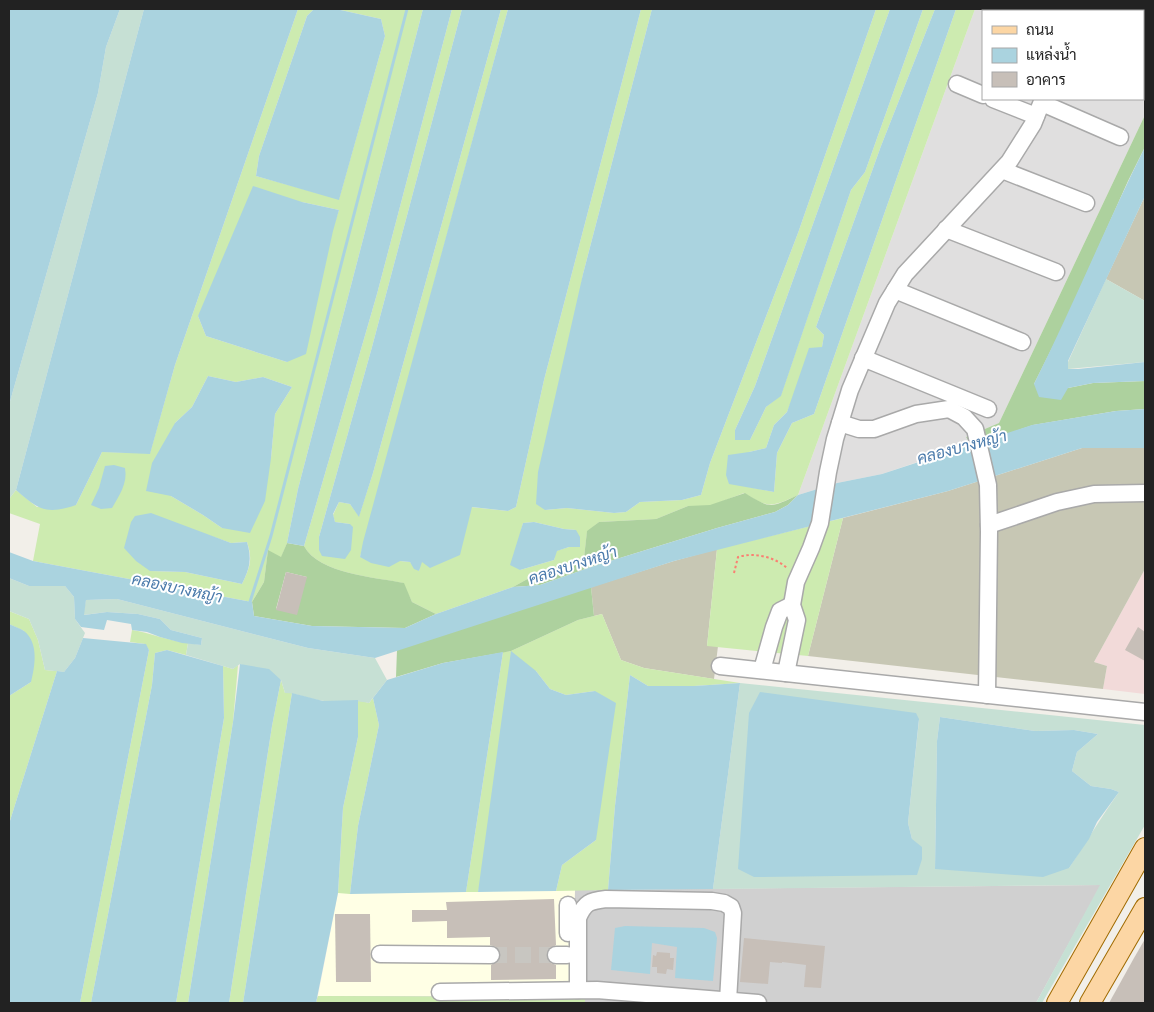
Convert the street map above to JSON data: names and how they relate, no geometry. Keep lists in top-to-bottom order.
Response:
{
  "water": ["คลองบางหญ้า"],
  "legend": ["ถนน", "แหล่งน้ำ", "อาคาร"]
}
